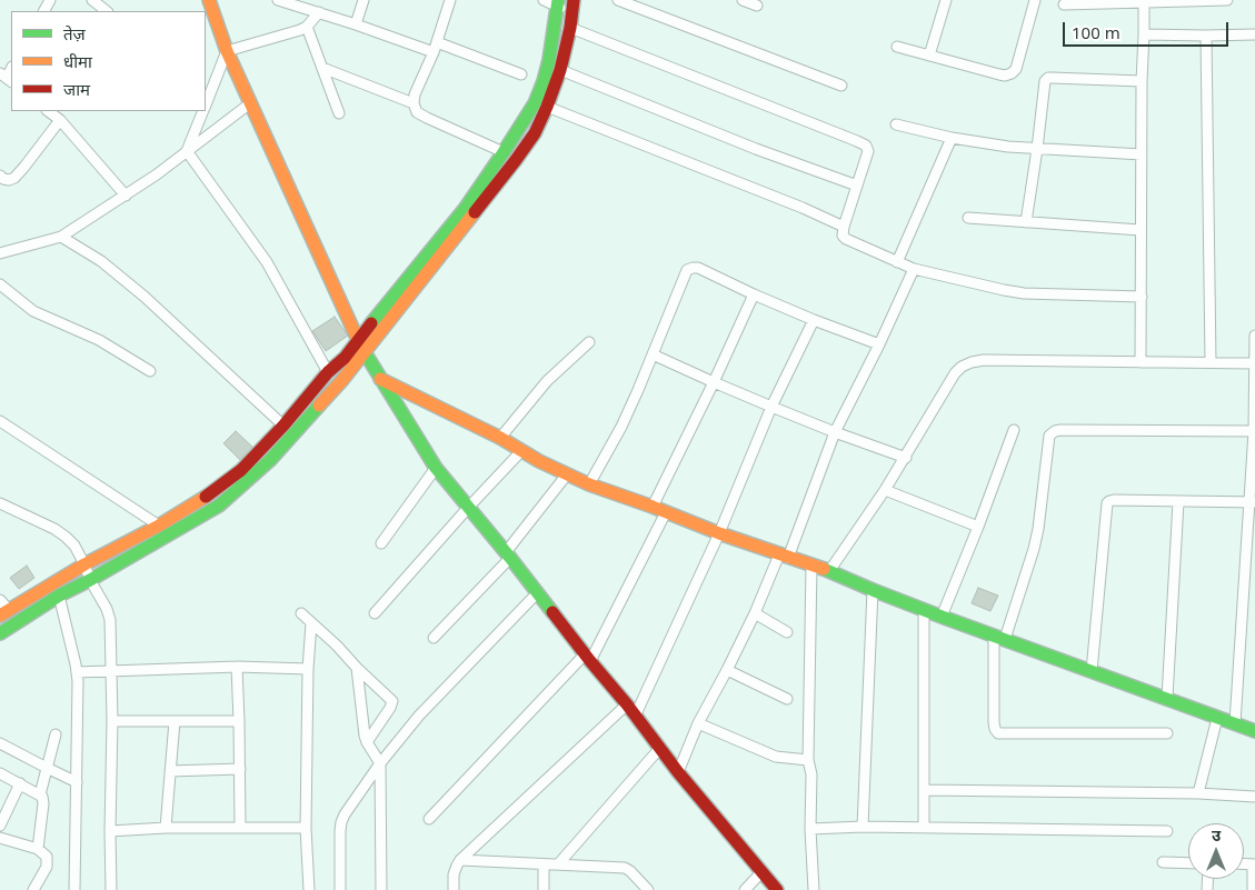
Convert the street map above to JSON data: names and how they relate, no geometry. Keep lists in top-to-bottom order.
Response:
{
  "legend": ["तेज़", "धीमा", "जाम"],
  "scale_bar": "100 m",
  "north": "top"
}
